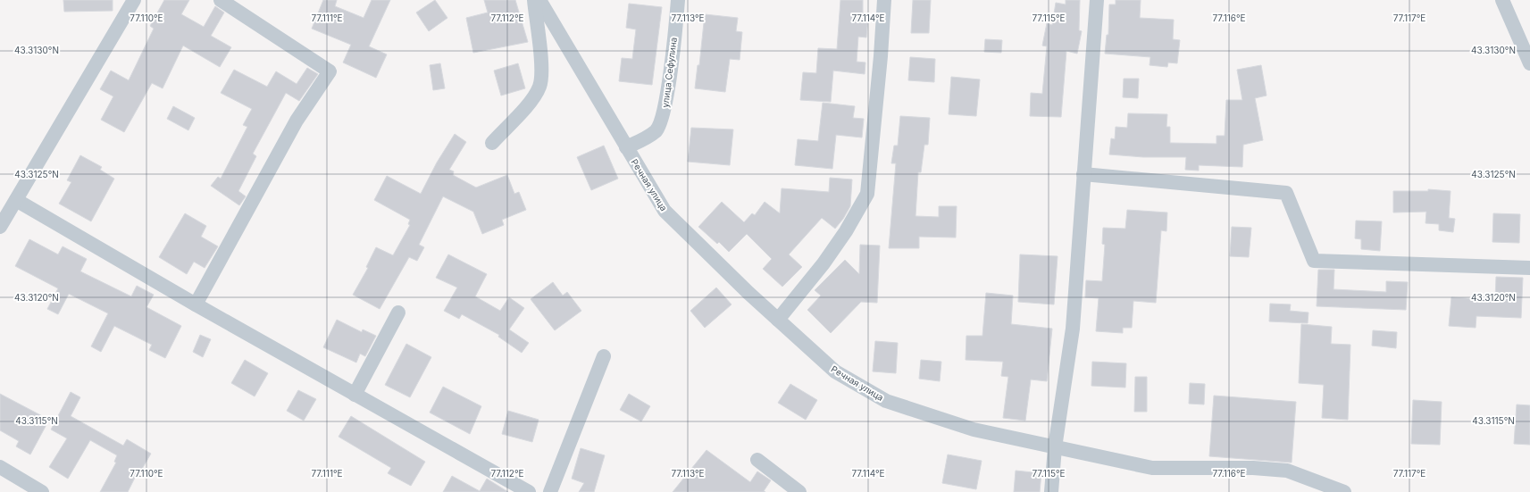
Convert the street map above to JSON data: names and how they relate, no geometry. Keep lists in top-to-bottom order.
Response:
{
  "streets": {
    "street": ["улица Сефулина", "Речная улица"]
  },
  "crossings": [
    ["улица Сефулина", "Речная улица"]
  ],
  "coordinates": [
    "77.110°E",
    "77.111°E",
    "77.112°E",
    "77.113°E",
    "77.114°E",
    "77.115°E",
    "77.116°E",
    "77.117°E",
    "43.3130°N",
    "43.3125°N",
    "43.3120°N",
    "43.3115°N"
  ]
}
